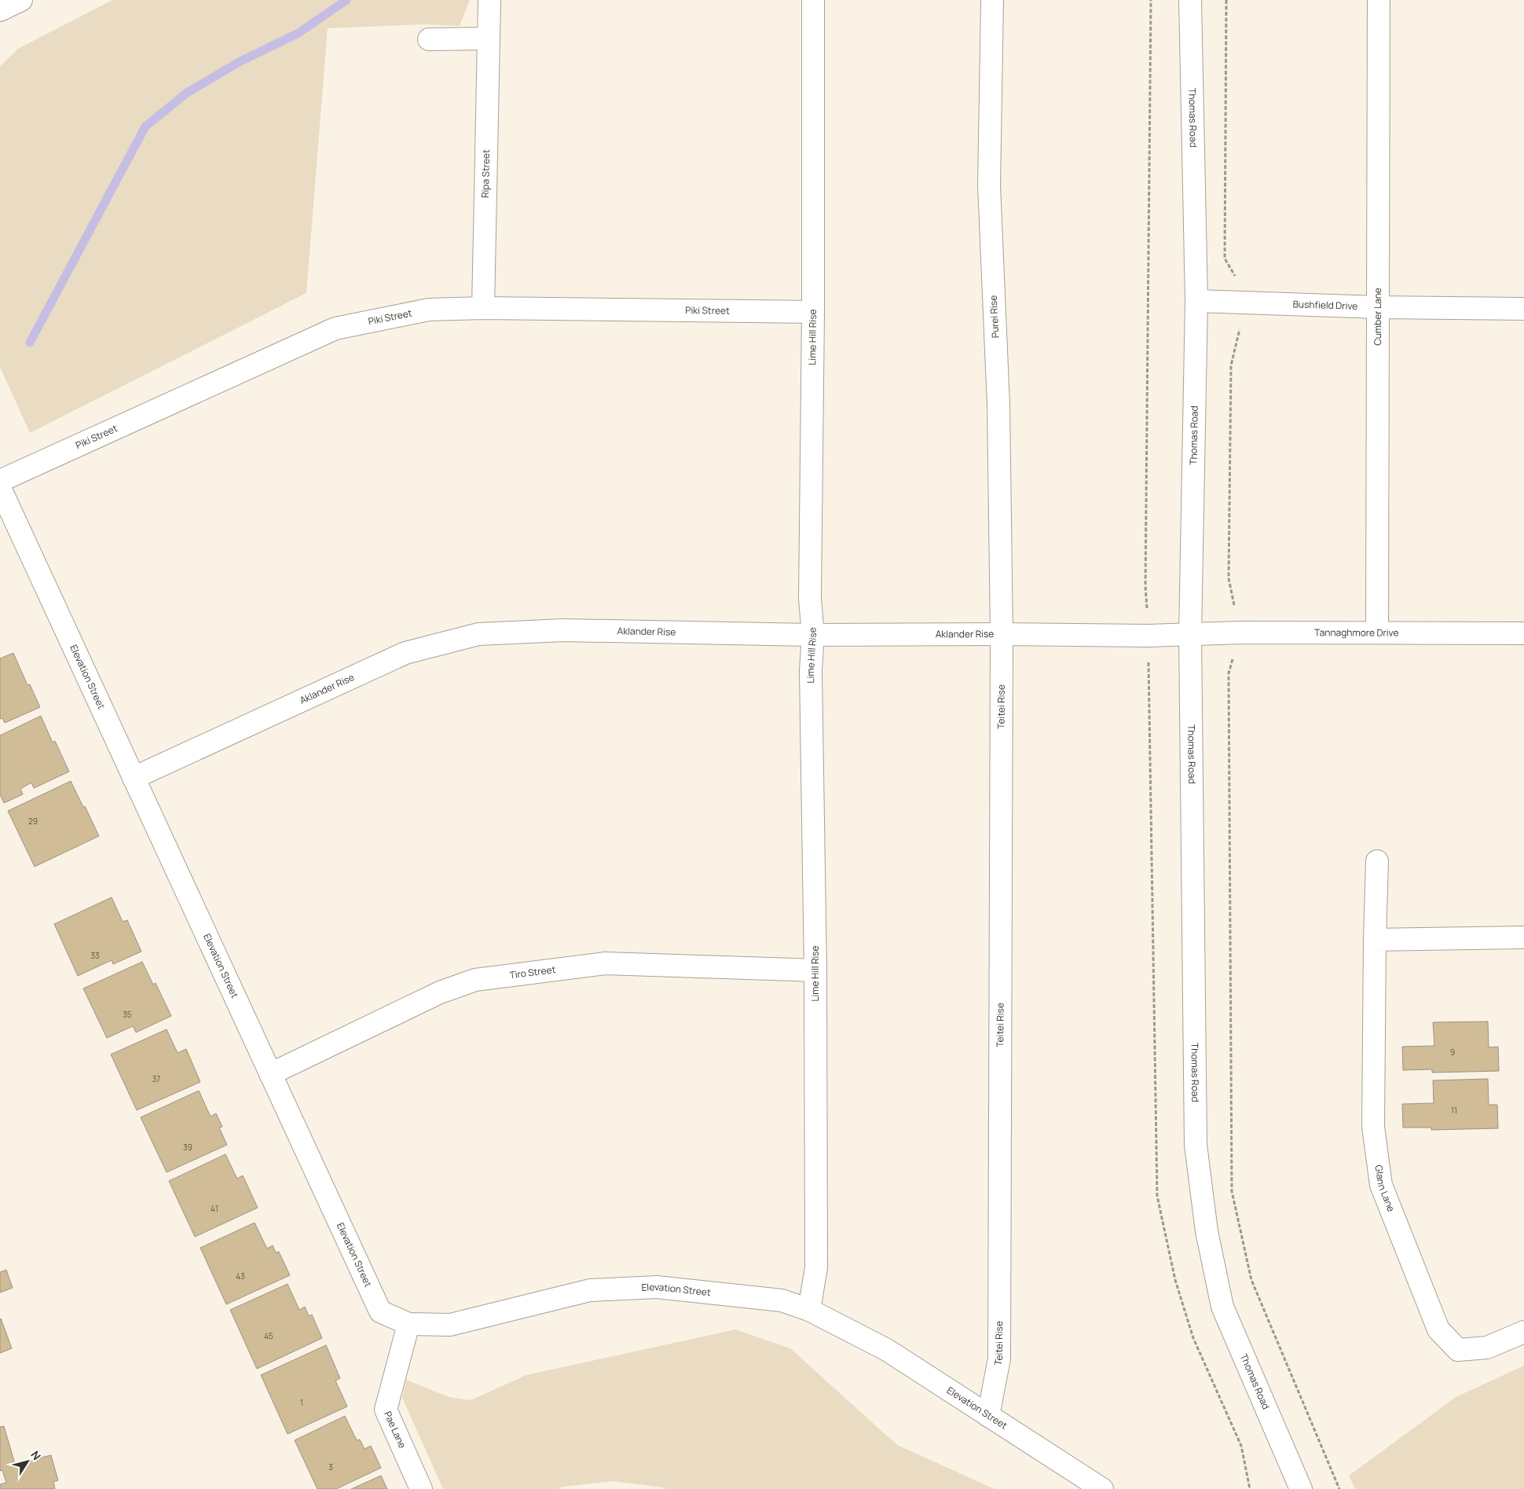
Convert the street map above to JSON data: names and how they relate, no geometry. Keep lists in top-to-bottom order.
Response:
{
  "streets": {
    "street": [
      "Thomas Road",
      "Ripa Street",
      "Bushfield Drive",
      "Piki Street",
      "Cumber Lane",
      "Purei Rise",
      "Lime Hill Rise",
      "Aklander Rise",
      "Tannaghmore Drive",
      "Elevation Street",
      "Teitei Rise",
      "Tiro Street",
      "Glann Lane",
      "Pae Lane"
    ]
  },
  "crossings": [
    ["Thomas Road", "Bushfield Drive"],
    ["Thomas Road", "Aklander Rise"],
    ["Thomas Road", "Tannaghmore Drive"],
    ["Ripa Street", "Piki Street"],
    ["Bushfield Drive", "Cumber Lane"],
    ["Piki Street", "Lime Hill Rise"],
    ["Cumber Lane", "Tannaghmore Drive"],
    ["Purei Rise", "Aklander Rise"],
    ["Purei Rise", "Teitei Rise"],
    ["Lime Hill Rise", "Aklander Rise"],
    ["Lime Hill Rise", "Elevation Street"],
    ["Lime Hill Rise", "Tiro Street"],
    ["Aklander Rise", "Tannaghmore Drive"],
    ["Aklander Rise", "Elevation Street"],
    ["Aklander Rise", "Teitei Rise"],
    ["Elevation Street", "Teitei Rise"],
    ["Elevation Street", "Tiro Street"],
    ["Elevation Street", "Pae Lane"]
  ],
  "house_numbers": [
    "29",
    "33",
    "35",
    "9",
    "37",
    "11",
    "39",
    "41",
    "43",
    "45",
    "1",
    "3"
  ],
  "north": "top right"
}
